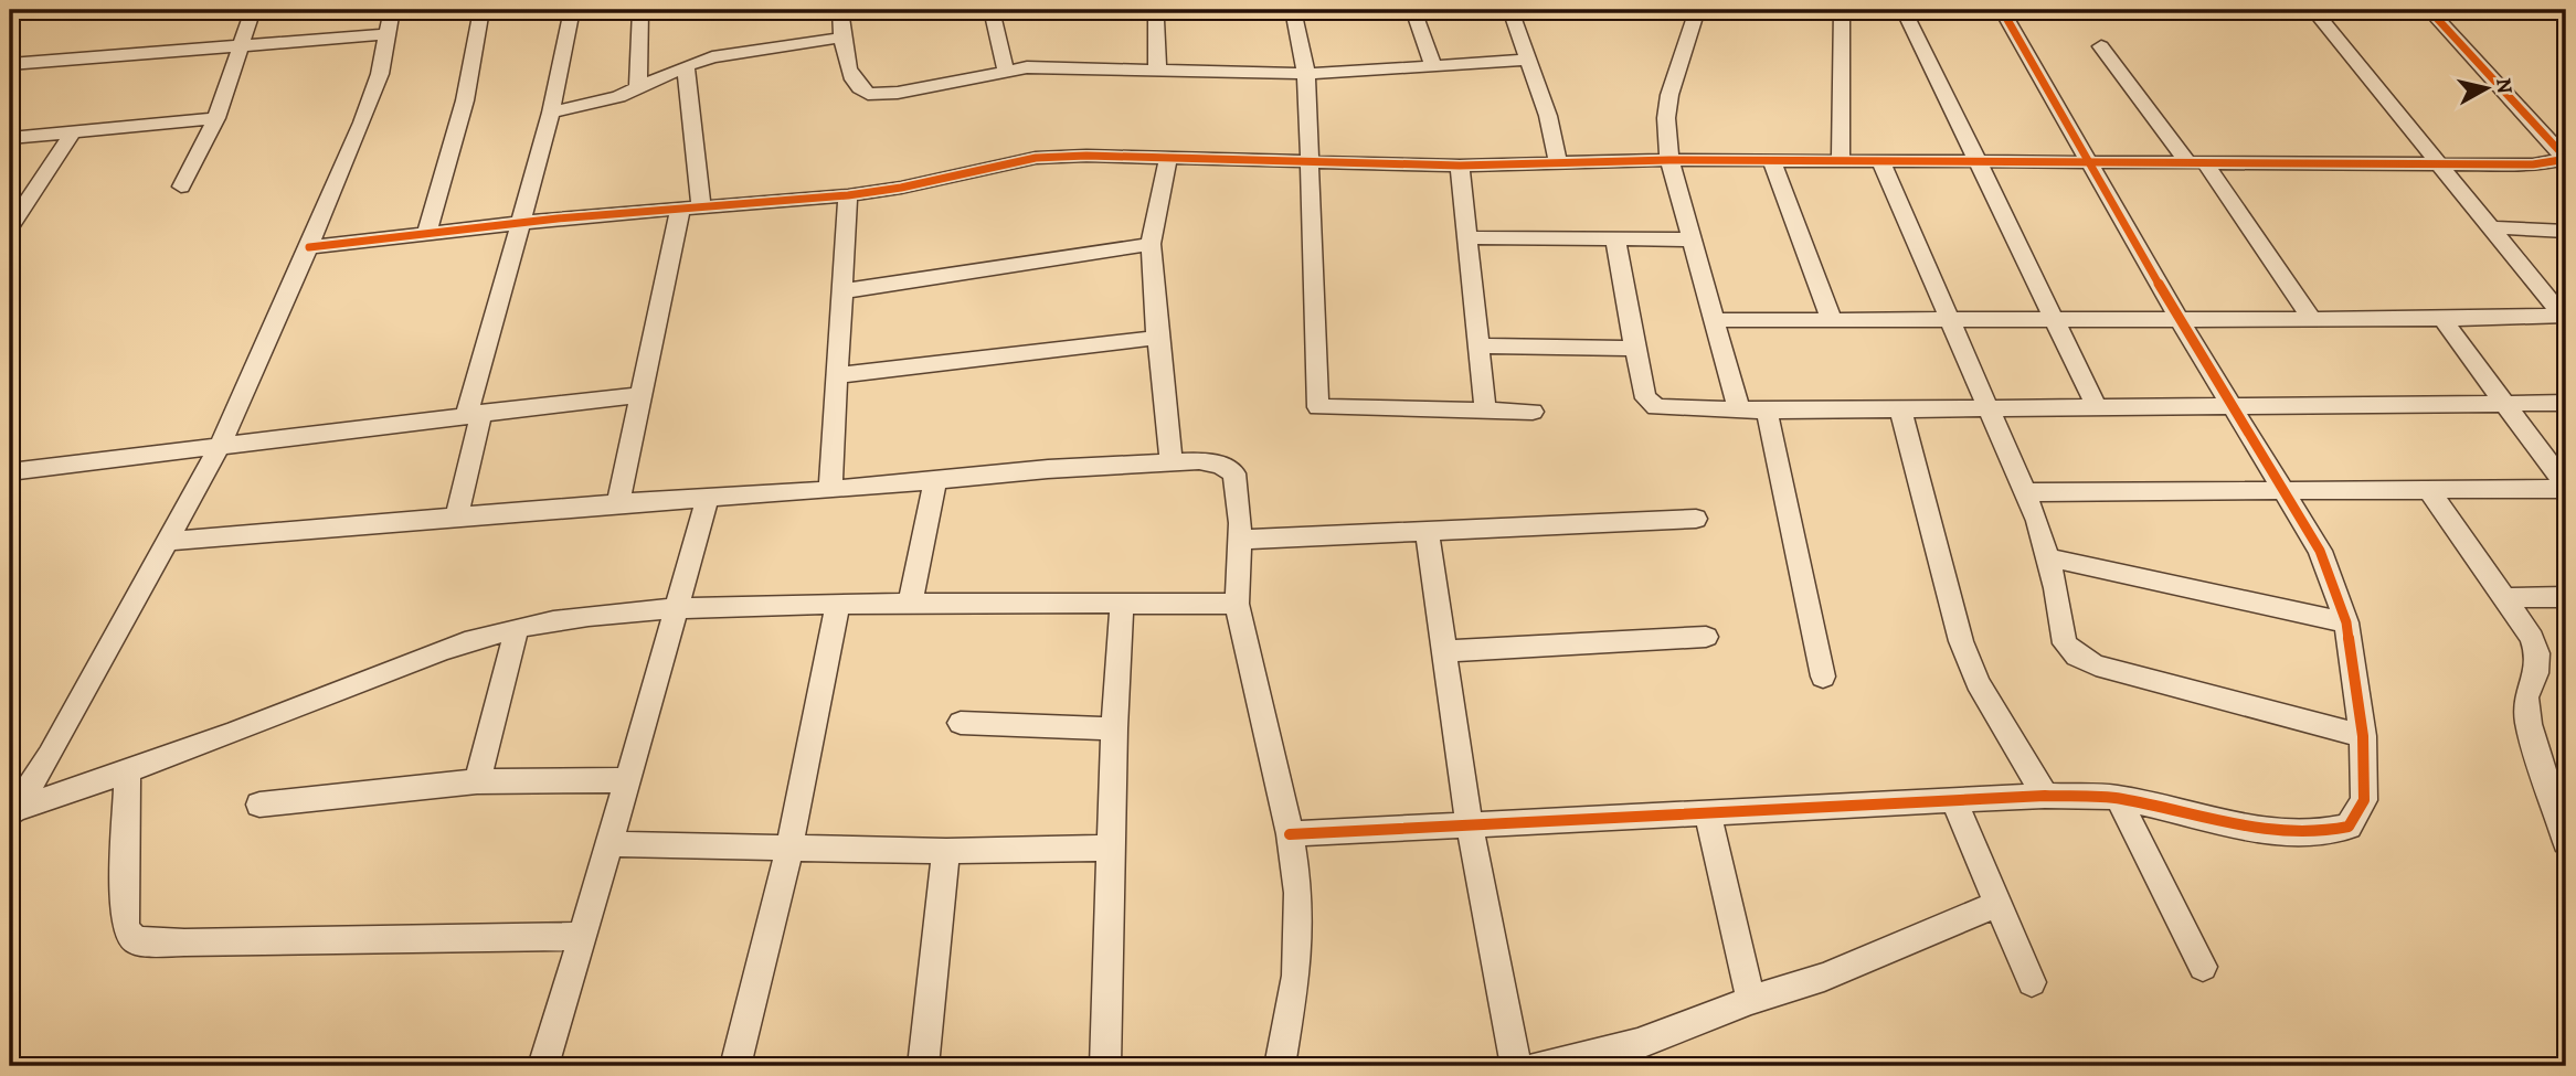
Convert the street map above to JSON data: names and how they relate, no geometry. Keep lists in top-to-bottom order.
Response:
{
  "north": "right"
}
